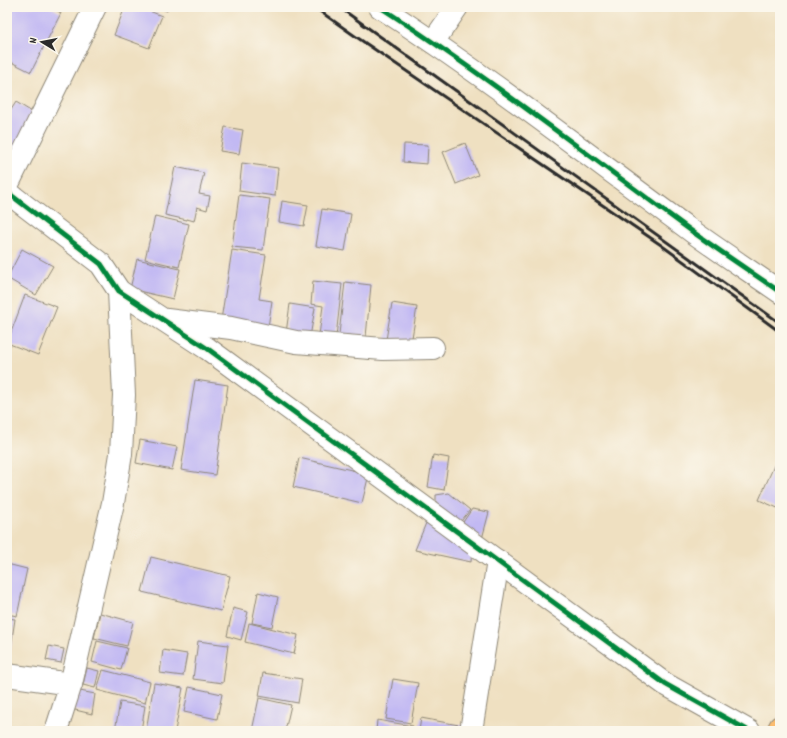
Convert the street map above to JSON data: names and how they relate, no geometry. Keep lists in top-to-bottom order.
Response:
{
  "north": "left"
}
